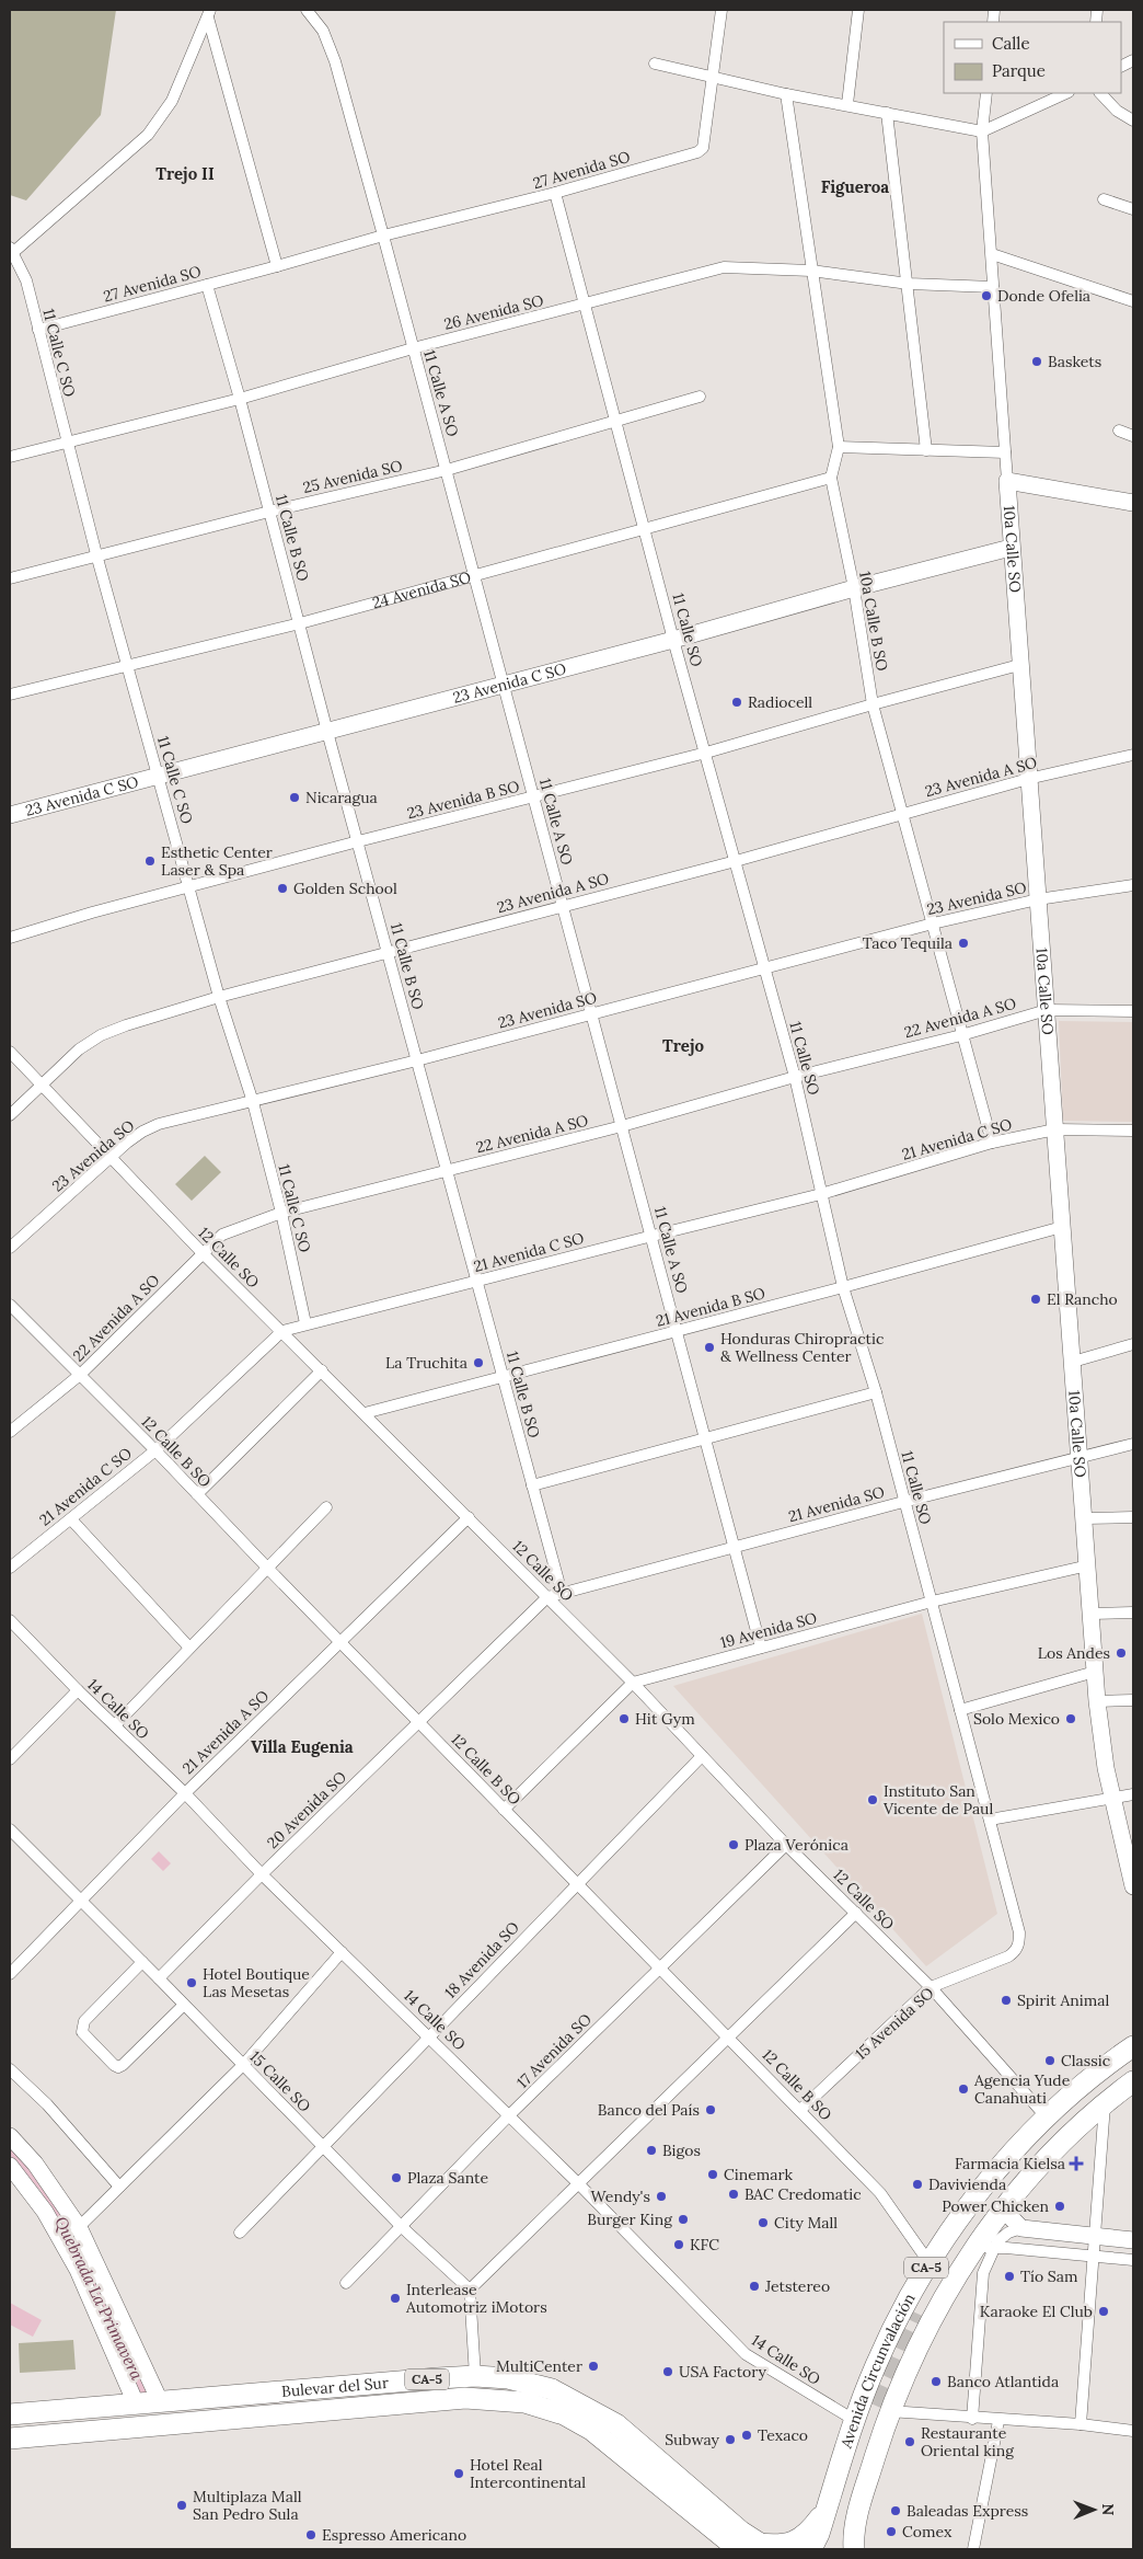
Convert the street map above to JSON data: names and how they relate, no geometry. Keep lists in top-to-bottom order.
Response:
{
  "streets": {
    "highway": ["CA-5", "Avenida Circunvalación", "Bulevar del Sur"],
    "street": [
      "27 Avenida SO",
      "26 Avenida SO",
      "11 Calle C SO",
      "11 Calle A SO",
      "25 Avenida SO",
      "11 Calle B SO",
      "10a Calle SO",
      "24 Avenida SO",
      "10a Calle B SO",
      "11 Calle SO",
      "23 Avenida C SO",
      "23 Avenida A SO",
      "23 Avenida B SO",
      "23 Avenida SO",
      "22 Avenida A SO",
      "21 Avenida C SO",
      "12 Calle SO",
      "21 Avenida B SO",
      "12 Calle B SO",
      "21 Avenida SO",
      "19 Avenida SO",
      "14 Calle SO",
      "21 Avenida A SO",
      "20 Avenida SO",
      "18 Avenida SO",
      "15 Avenida SO",
      "17 Avenida SO",
      "15 Calle SO"
    ]
  },
  "crossings": [
    ["27 Avenida SO", "11 Calle C SO"],
    ["27 Avenida SO", "11 Calle A SO"],
    ["27 Avenida SO", "11 Calle B SO"],
    ["27 Avenida SO", "11 Calle SO"],
    ["26 Avenida SO", "11 Calle C SO"],
    ["26 Avenida SO", "11 Calle A SO"],
    ["26 Avenida SO", "11 Calle B SO"],
    ["26 Avenida SO", "10a Calle SO"],
    ["26 Avenida SO", "10a Calle B SO"],
    ["26 Avenida SO", "11 Calle SO"],
    ["11 Calle C SO", "25 Avenida SO"],
    ["11 Calle C SO", "24 Avenida SO"],
    ["11 Calle C SO", "23 Avenida C SO"],
    ["11 Calle C SO", "23 Avenida A SO"],
    ["11 Calle C SO", "23 Avenida B SO"],
    ["11 Calle C SO", "23 Avenida SO"],
    ["11 Calle C SO", "22 Avenida A SO"],
    ["11 Calle C SO", "21 Avenida C SO"],
    ["11 Calle A SO", "25 Avenida SO"],
    ["11 Calle A SO", "24 Avenida SO"],
    ["11 Calle A SO", "23 Avenida C SO"],
    ["11 Calle A SO", "23 Avenida A SO"],
    ["11 Calle A SO", "23 Avenida B SO"],
    ["11 Calle A SO", "23 Avenida SO"],
    ["11 Calle A SO", "22 Avenida A SO"],
    ["11 Calle A SO", "21 Avenida C SO"],
    ["11 Calle A SO", "21 Avenida B SO"],
    ["11 Calle A SO", "21 Avenida SO"],
    ["11 Calle A SO", "19 Avenida SO"],
    ["25 Avenida SO", "11 Calle B SO"],
    ["25 Avenida SO", "11 Calle SO"],
    ["11 Calle B SO", "24 Avenida SO"],
    ["11 Calle B SO", "23 Avenida C SO"],
    ["11 Calle B SO", "23 Avenida A SO"],
    ["11 Calle B SO", "23 Avenida B SO"],
    ["11 Calle B SO", "23 Avenida SO"],
    ["11 Calle B SO", "22 Avenida A SO"],
    ["11 Calle B SO", "21 Avenida C SO"],
    ["11 Calle B SO", "21 Avenida B SO"],
    ["11 Calle B SO", "21 Avenida SO"],
    ["10a Calle SO", "23 Avenida C SO"],
    ["10a Calle SO", "23 Avenida A SO"],
    ["10a Calle SO", "23 Avenida B SO"],
    ["10a Calle SO", "23 Avenida SO"],
    ["10a Calle SO", "22 Avenida A SO"],
    ["10a Calle SO", "21 Avenida C SO"],
    ["10a Calle SO", "21 Avenida B SO"],
    ["10a Calle SO", "21 Avenida SO"],
    ["10a Calle SO", "19 Avenida SO"],
    ["24 Avenida SO", "10a Calle B SO"],
    ["24 Avenida SO", "11 Calle SO"],
    ["10a Calle B SO", "23 Avenida C SO"],
    ["10a Calle B SO", "23 Avenida A SO"],
    ["10a Calle B SO", "23 Avenida B SO"],
    ["10a Calle B SO", "23 Avenida SO"],
    ["10a Calle B SO", "22 Avenida A SO"],
    ["10a Calle B SO", "21 Avenida C SO"],
    ["11 Calle SO", "23 Avenida C SO"],
    ["11 Calle SO", "23 Avenida A SO"],
    ["11 Calle SO", "23 Avenida B SO"],
    ["11 Calle SO", "23 Avenida SO"],
    ["11 Calle SO", "22 Avenida A SO"],
    ["11 Calle SO", "21 Avenida C SO"],
    ["11 Calle SO", "21 Avenida B SO"],
    ["11 Calle SO", "21 Avenida SO"],
    ["11 Calle SO", "19 Avenida SO"],
    ["11 Calle SO", "15 Avenida SO"],
    ["23 Avenida A SO", "12 Calle SO"],
    ["23 Avenida SO", "12 Calle SO"],
    ["22 Avenida A SO", "12 Calle SO"],
    ["22 Avenida A SO", "12 Calle B SO"],
    ["21 Avenida C SO", "12 Calle SO"],
    ["21 Avenida C SO", "12 Calle B SO"],
    ["12 Calle SO", "21 Avenida B SO"],
    ["12 Calle SO", "21 Avenida SO"],
    ["12 Calle SO", "19 Avenida SO"],
    ["12 Calle SO", "21 Avenida A SO"],
    ["12 Calle SO", "20 Avenida SO"],
    ["12 Calle SO", "18 Avenida SO"],
    ["12 Calle SO", "15 Avenida SO"],
    ["12 Calle SO", "17 Avenida SO"],
    ["12 Calle SO", "Avenida Circunvalación"],
    ["12 Calle B SO", "19 Avenida SO"],
    ["12 Calle B SO", "21 Avenida A SO"],
    ["12 Calle B SO", "20 Avenida SO"],
    ["12 Calle B SO", "18 Avenida SO"],
    ["12 Calle B SO", "15 Avenida SO"],
    ["12 Calle B SO", "17 Avenida SO"],
    ["12 Calle B SO", "Avenida Circunvalación"],
    ["21 Avenida SO", "20 Avenida SO"],
    ["14 Calle SO", "21 Avenida A SO"],
    ["14 Calle SO", "20 Avenida SO"],
    ["14 Calle SO", "18 Avenida SO"],
    ["14 Calle SO", "17 Avenida SO"],
    ["14 Calle SO", "Avenida Circunvalación"],
    ["21 Avenida A SO", "15 Calle SO"],
    ["20 Avenida SO", "15 Calle SO"],
    ["18 Avenida SO", "15 Calle SO"],
    ["17 Avenida SO", "15 Calle SO"]
  ],
  "districts": [
    "Trejo II",
    "Figueroa",
    "Trejo",
    "Villa Eugenia"
  ],
  "water": ["Quebrada La Primavera"],
  "places": {
    "other": [
      "Donde Ofelia",
      "Baskets",
      "Radiocell",
      "Nicaragua",
      "Esthetic Center Laser & Spa",
      "Golden School",
      "Taco Tequila",
      "El Rancho",
      "Honduras Chiropractic & Wellness Center",
      "La Truchita",
      "Los Andes",
      "Hit Gym",
      "Solo Mexico",
      "Instituto San Vicente de Paul",
      "Plaza Verónica",
      "Hotel Boutique Las Mesetas",
      "Spirit Animal",
      "Classic",
      "Agencia Yude Canahuati",
      "Banco del País",
      "Bigos",
      "Cinemark",
      "Plaza Sante",
      "Davivienda",
      "BAC Credomatic",
      "Wendy's",
      "Power Chicken",
      "Burger King",
      "City Mall",
      "KFC",
      "Tío Sam",
      "Jetstereo",
      "Interlease Automotriz iMotors",
      "Karaoke El Club",
      "MultiCenter",
      "USA Factory",
      "Banco Atlantida",
      "Texaco",
      "Subway",
      "Restaurante Oriental king",
      "Hotel Real Intercontinental",
      "Multiplaza Mall San Pedro Sula",
      "Baleadas Express",
      "Comex",
      "Espresso Americano"
    ],
    "health": ["Farmacia Kielsa"]
  },
  "legend": ["Calle", "Parque"],
  "north": "right"
}
